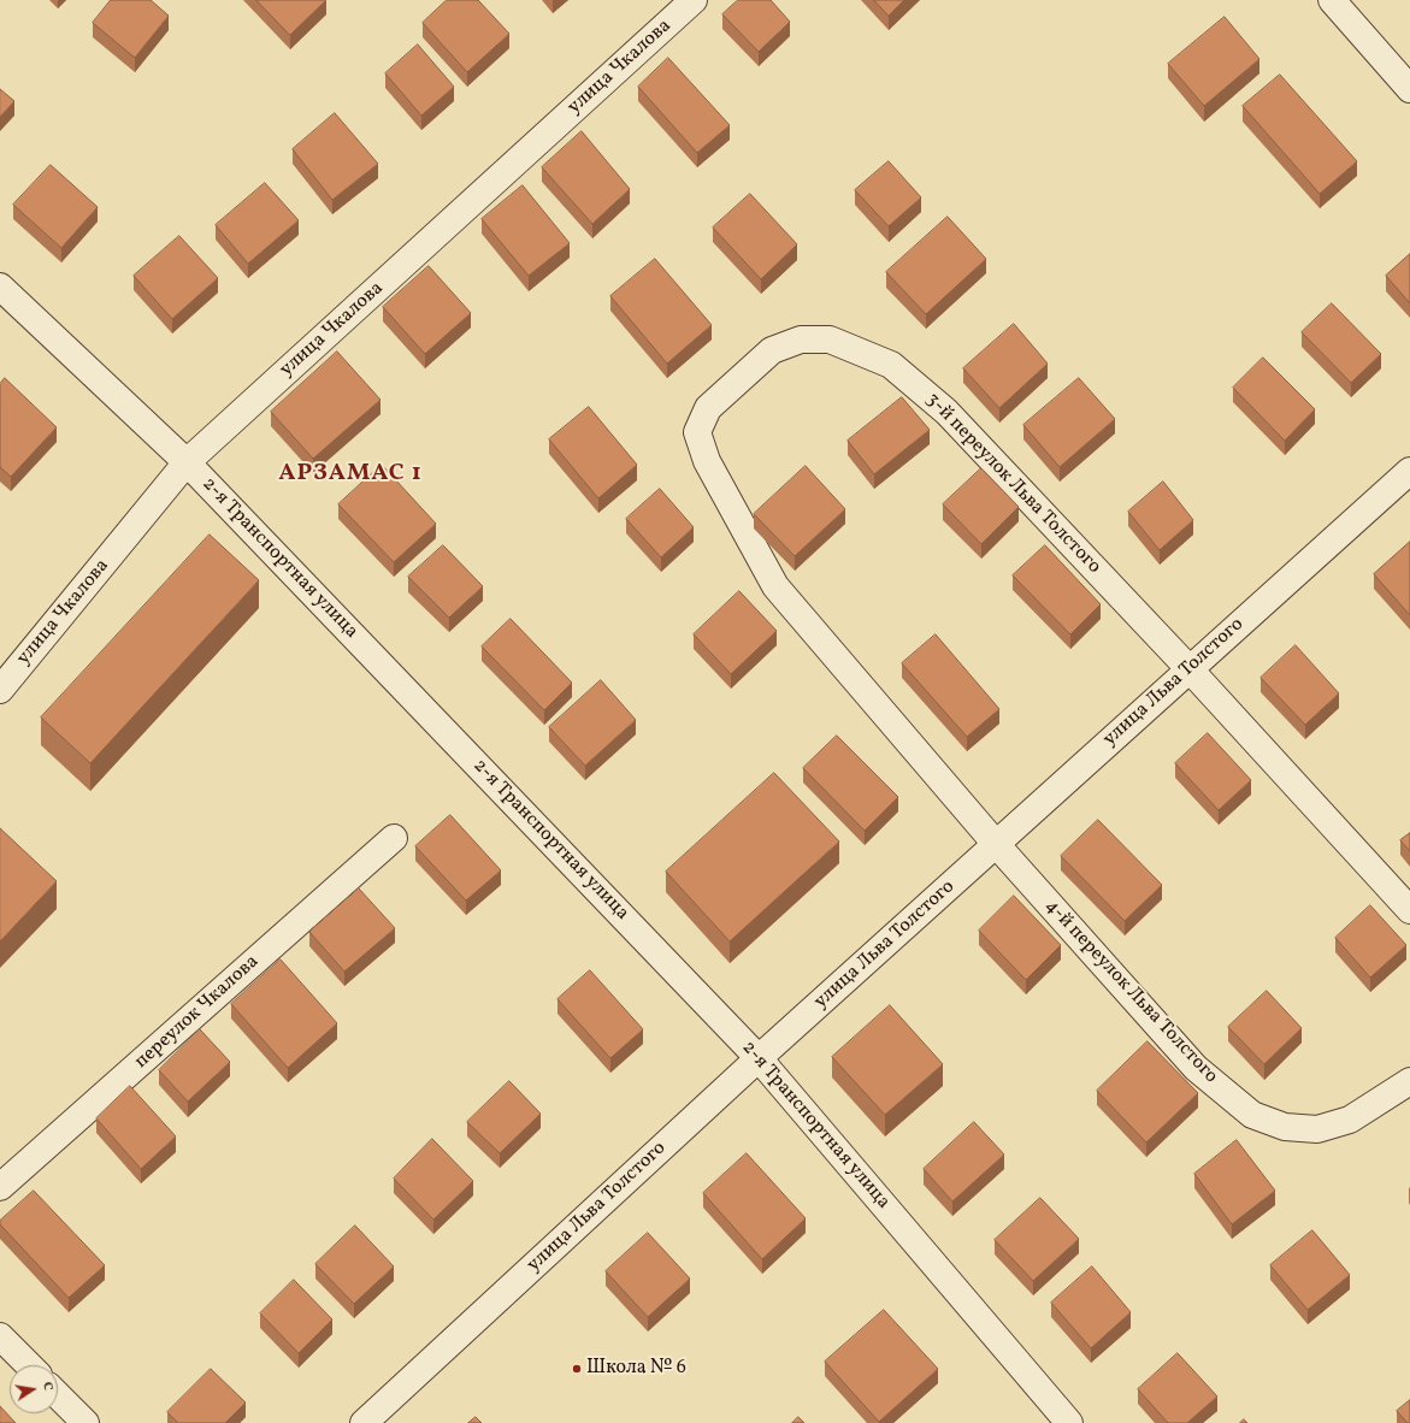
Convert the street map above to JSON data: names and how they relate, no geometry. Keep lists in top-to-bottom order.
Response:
{
  "streets": {
    "street": [
      "улица Чкалова",
      "3-й переулок Льва Толстого",
      "2-я Транспортная улица",
      "улица Льва Толстого",
      "4-й переулок Льва Толстого",
      "переулок Чкалова"
    ]
  },
  "crossings": [
    ["улица Чкалова", "2-я Транспортная улица"],
    ["3-й переулок Льва Толстого", "улица Льва Толстого"],
    ["3-й переулок Льва Толстого", "4-й переулок Льва Толстого"],
    ["2-я Транспортная улица", "улица Льва Толстого"],
    ["улица Льва Толстого", "4-й переулок Льва Толстого"]
  ],
  "districts": ["АРЗАМАС 1"],
  "places": ["Школа № 6"],
  "north": "right"
}
